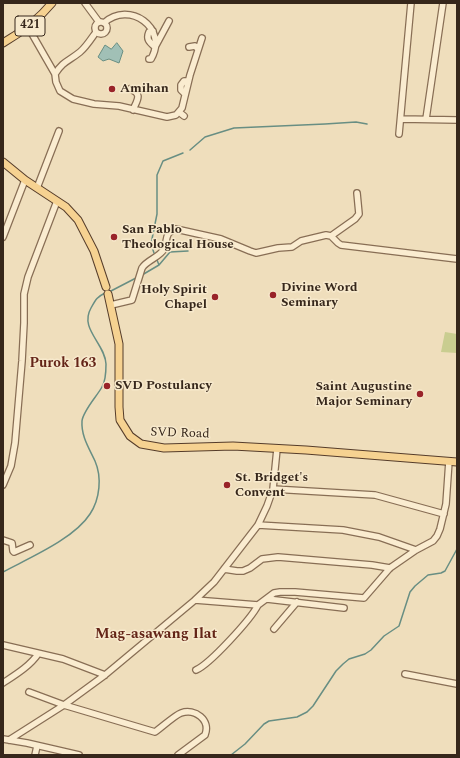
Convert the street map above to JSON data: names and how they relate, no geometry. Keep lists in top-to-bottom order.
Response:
{
  "streets": {
    "main road": ["421", "SVD Road"]
  },
  "districts": ["Purok 163", "Mag-asawang Ilat"],
  "places": [
    "Amihan",
    "San Pablo Theological House",
    "Divine Word Seminary",
    "Holy Spirit Chapel",
    "SVD Postulancy",
    "Saint Augustine Major Seminary",
    "St. Bridget's Convent"
  ]
}
